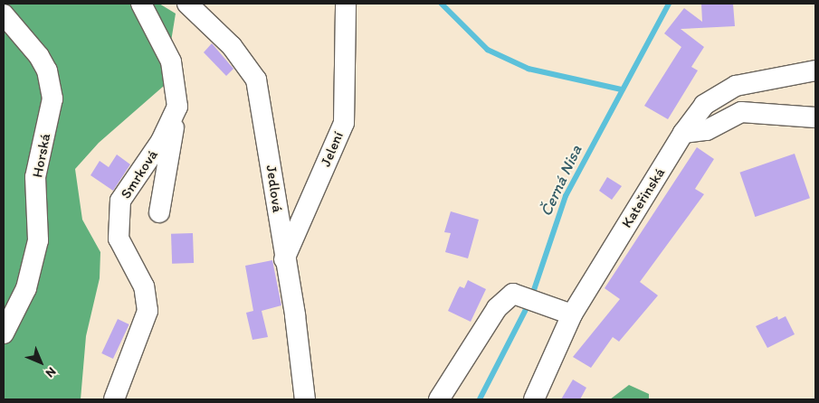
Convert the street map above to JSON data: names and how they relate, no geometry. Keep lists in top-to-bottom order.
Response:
{
  "streets": {
    "street": [
      "Jelení",
      "Horská",
      "Smrková",
      "Jedlová",
      "Kateřinská"
    ]
  },
  "crossings": [
    ["Jelení", "Jedlová"]
  ],
  "water": ["Černá Nisa"],
  "north": "bottom right"
}
